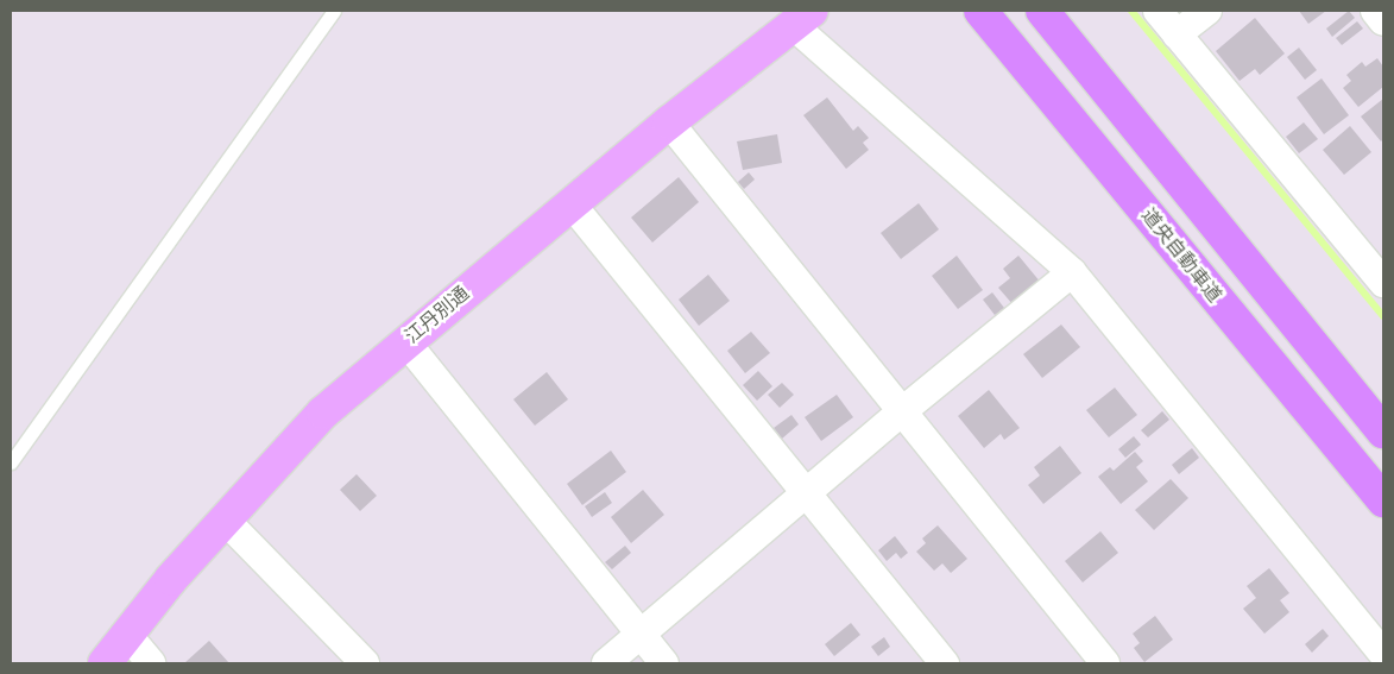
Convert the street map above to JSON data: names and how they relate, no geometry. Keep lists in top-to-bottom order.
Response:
{
  "streets": {
    "highway": ["道央自動車道"],
    "main road": ["江丹別通"]
  }
}
